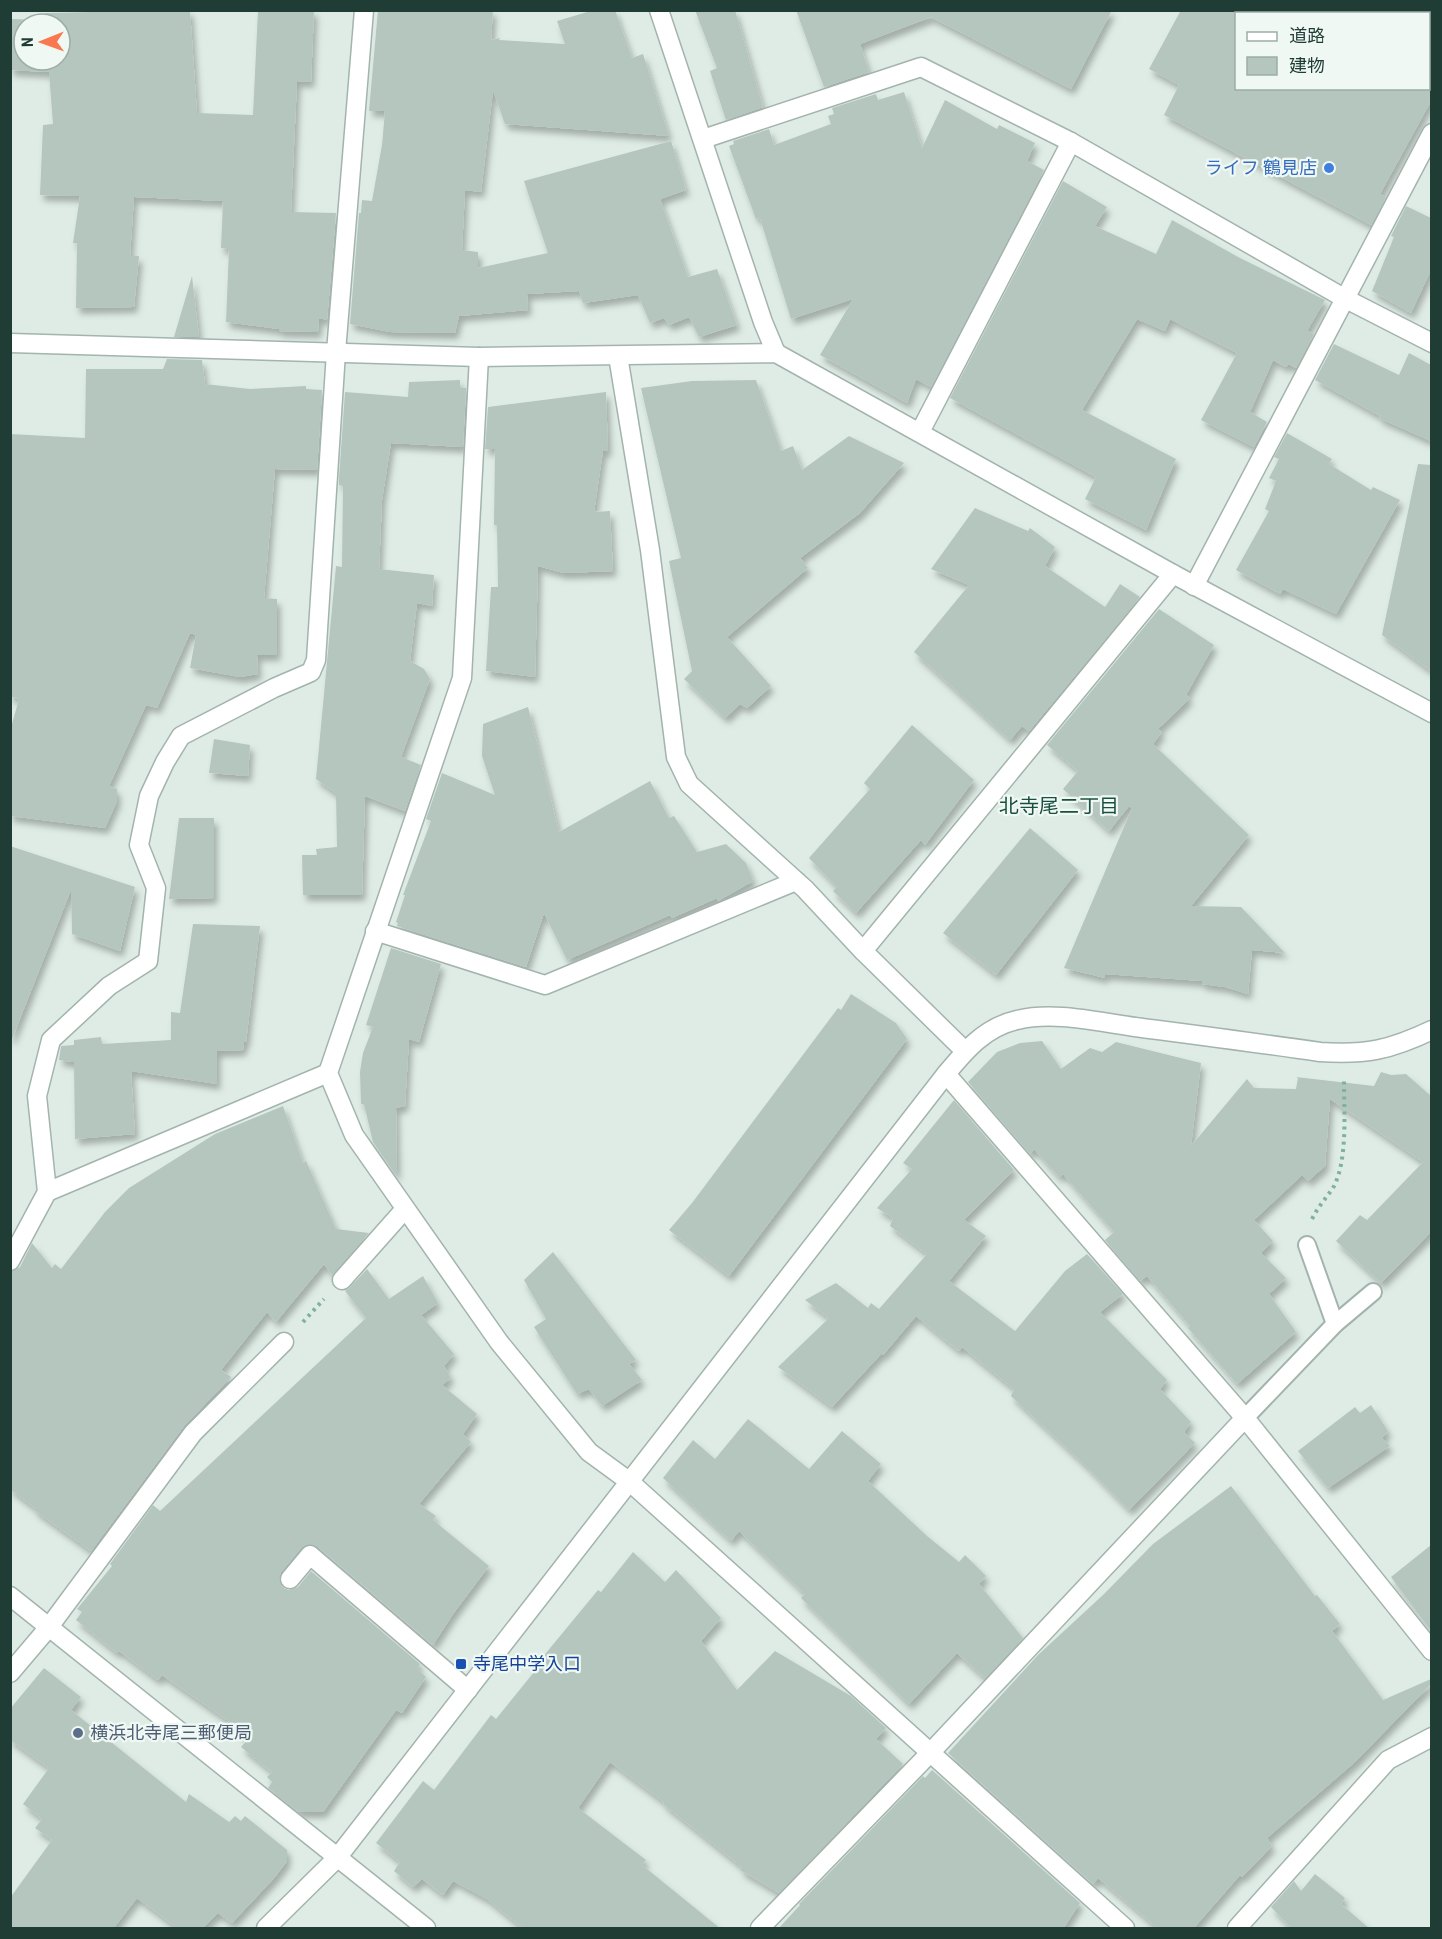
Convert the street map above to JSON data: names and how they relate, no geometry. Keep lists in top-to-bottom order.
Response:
{
  "districts": ["北寺尾二丁目"],
  "places": {
    "other": ["ライフ 鶴見店", "横浜北寺尾三郵便局"],
    "transit": ["寺尾中学入口"]
  },
  "legend": ["道路", "建物"],
  "north": "left"
}
